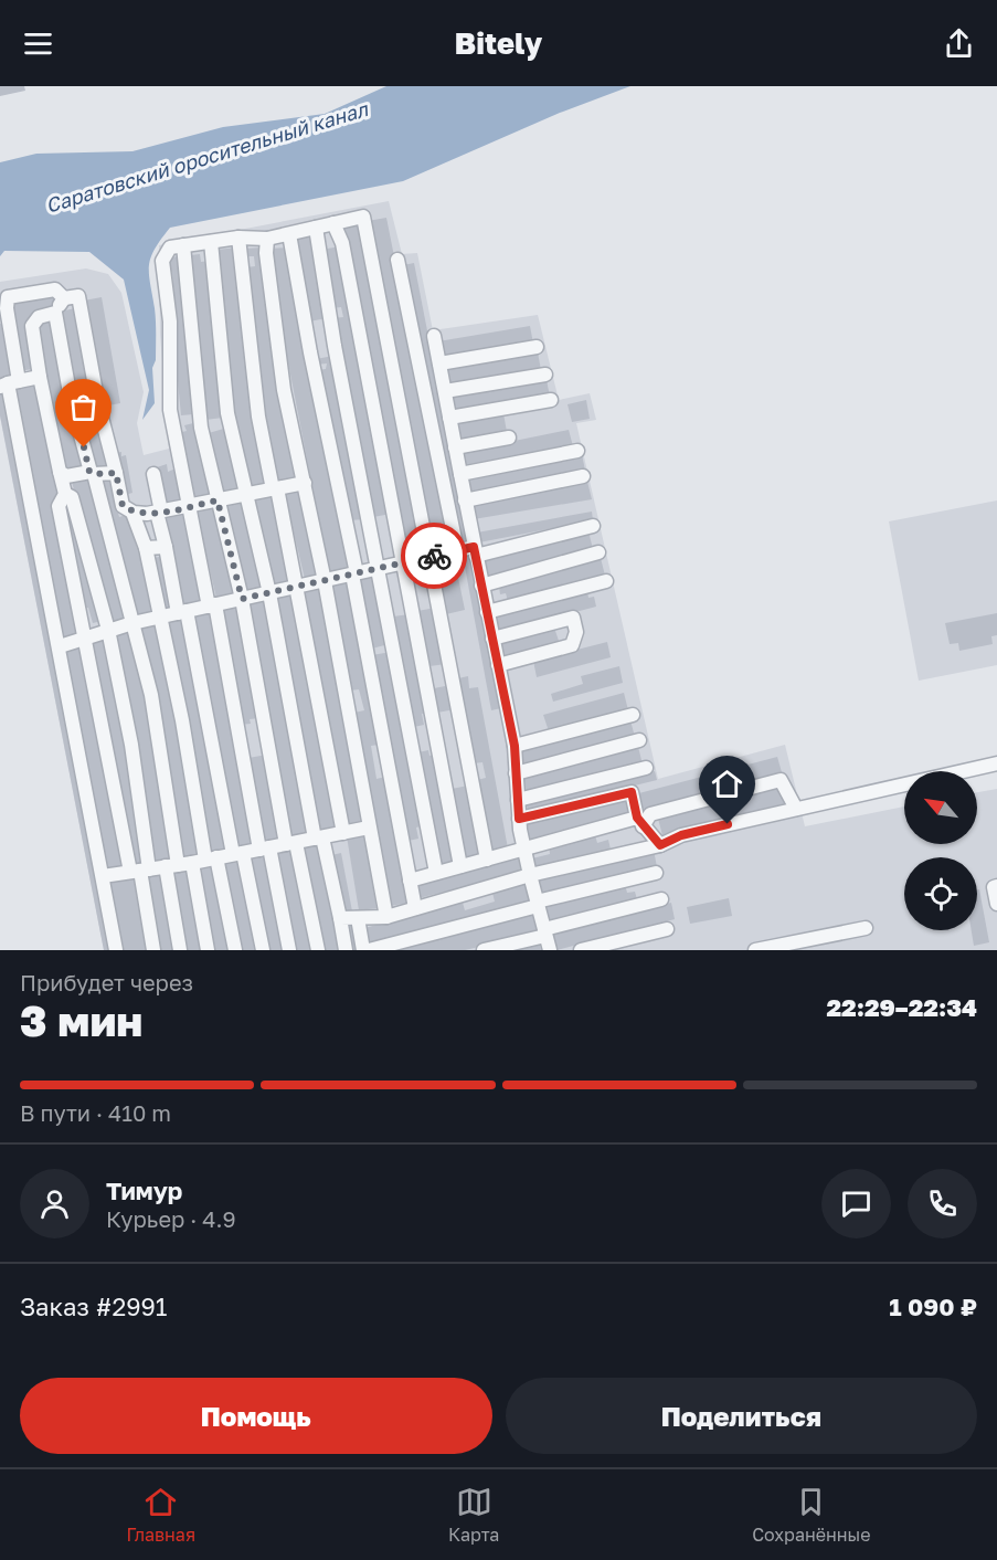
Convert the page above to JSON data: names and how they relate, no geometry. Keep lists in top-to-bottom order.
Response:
{
  "water": ["Саратовский оросительный канал"],
  "north": "top left",
  "page": {
    "header": "Bitely",
    "heading": ["3 мин", "Прибудет через", "22:29–22:34"],
    "panel": [
      "Тимур",
      "Курьер · 4.9",
      "Заказ #2991",
      "1 090 ₽"
    ],
    "bar": "В пути · 410 m",
    "buttons": ["Помощь", "Поделиться"],
    "tabs": ["Главная", "Карта", "Сохранённые"]
  }
}
